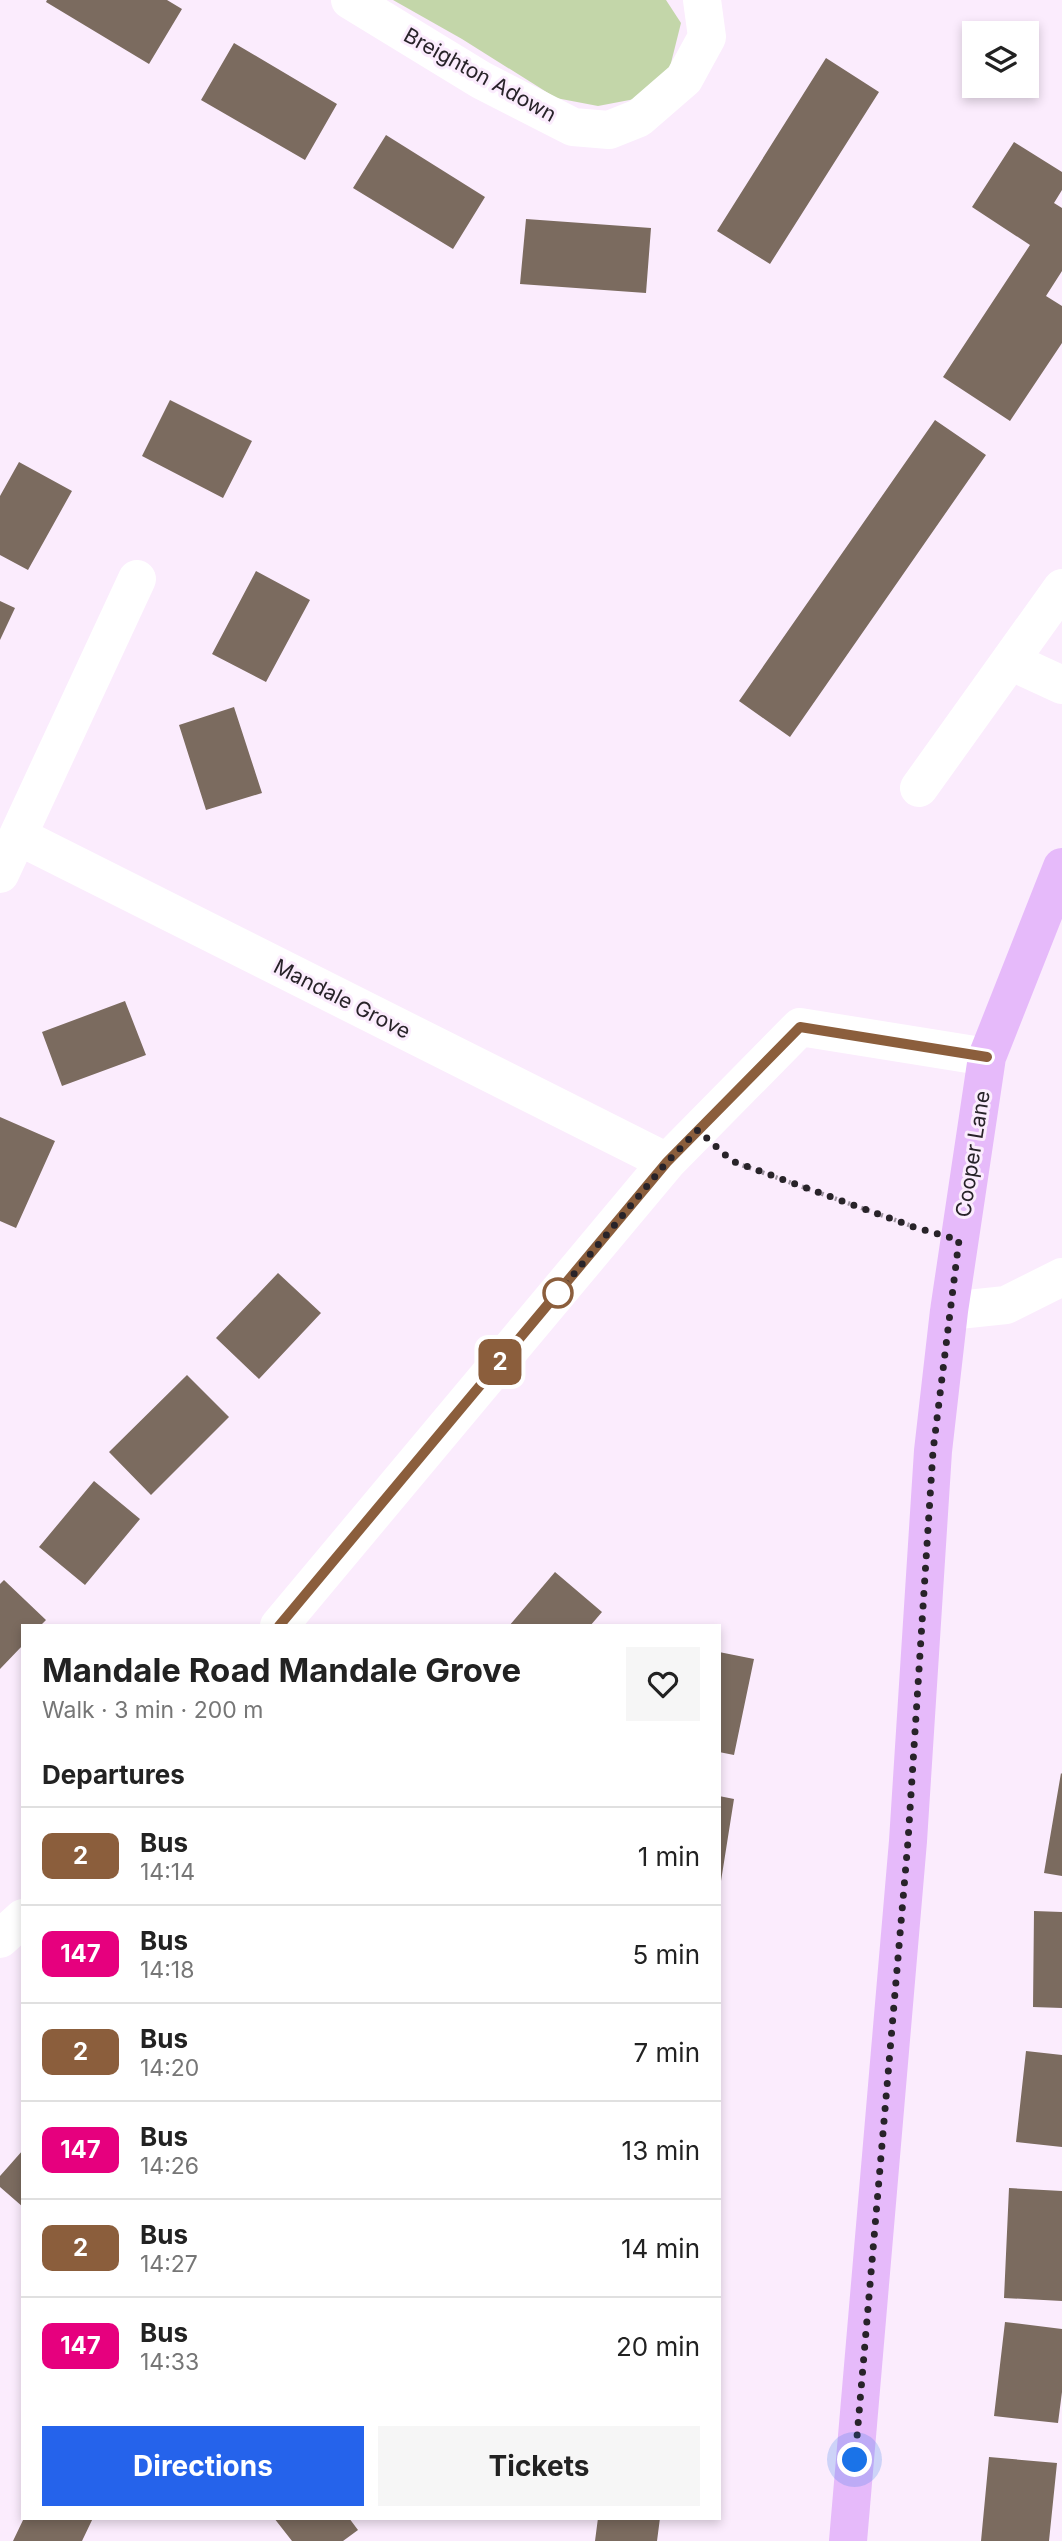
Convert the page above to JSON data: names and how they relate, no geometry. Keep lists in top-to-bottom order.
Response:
{
  "streets": {
    "main road": ["Cooper Lane"],
    "street": ["Breighton Adown", "Mandale Grove"]
  },
  "lines": ["bus line 2"],
  "page": {
    "on_map": "2",
    "heading": [
      ["Mandale Road Mandale Grove", "Walk · 3 min · 200 m"],
      "Departures"
    ],
    "list": [
      {
        "mark": "2",
        "name": "Bus",
        "note": "14:14",
        "value": "1 min"
      },
      {
        "mark": "147",
        "name": "Bus",
        "note": "14:18",
        "value": "5 min"
      },
      {
        "mark": "2",
        "name": "Bus",
        "note": "14:20",
        "value": "7 min"
      },
      {
        "mark": "147",
        "name": "Bus",
        "note": "14:26",
        "value": "13 min"
      },
      {
        "mark": "2",
        "name": "Bus",
        "note": "14:27",
        "value": "14 min"
      },
      {
        "mark": "147",
        "name": "Bus",
        "note": "14:33",
        "value": "20 min"
      }
    ],
    "buttons": ["Directions", "Tickets"]
  }
}
